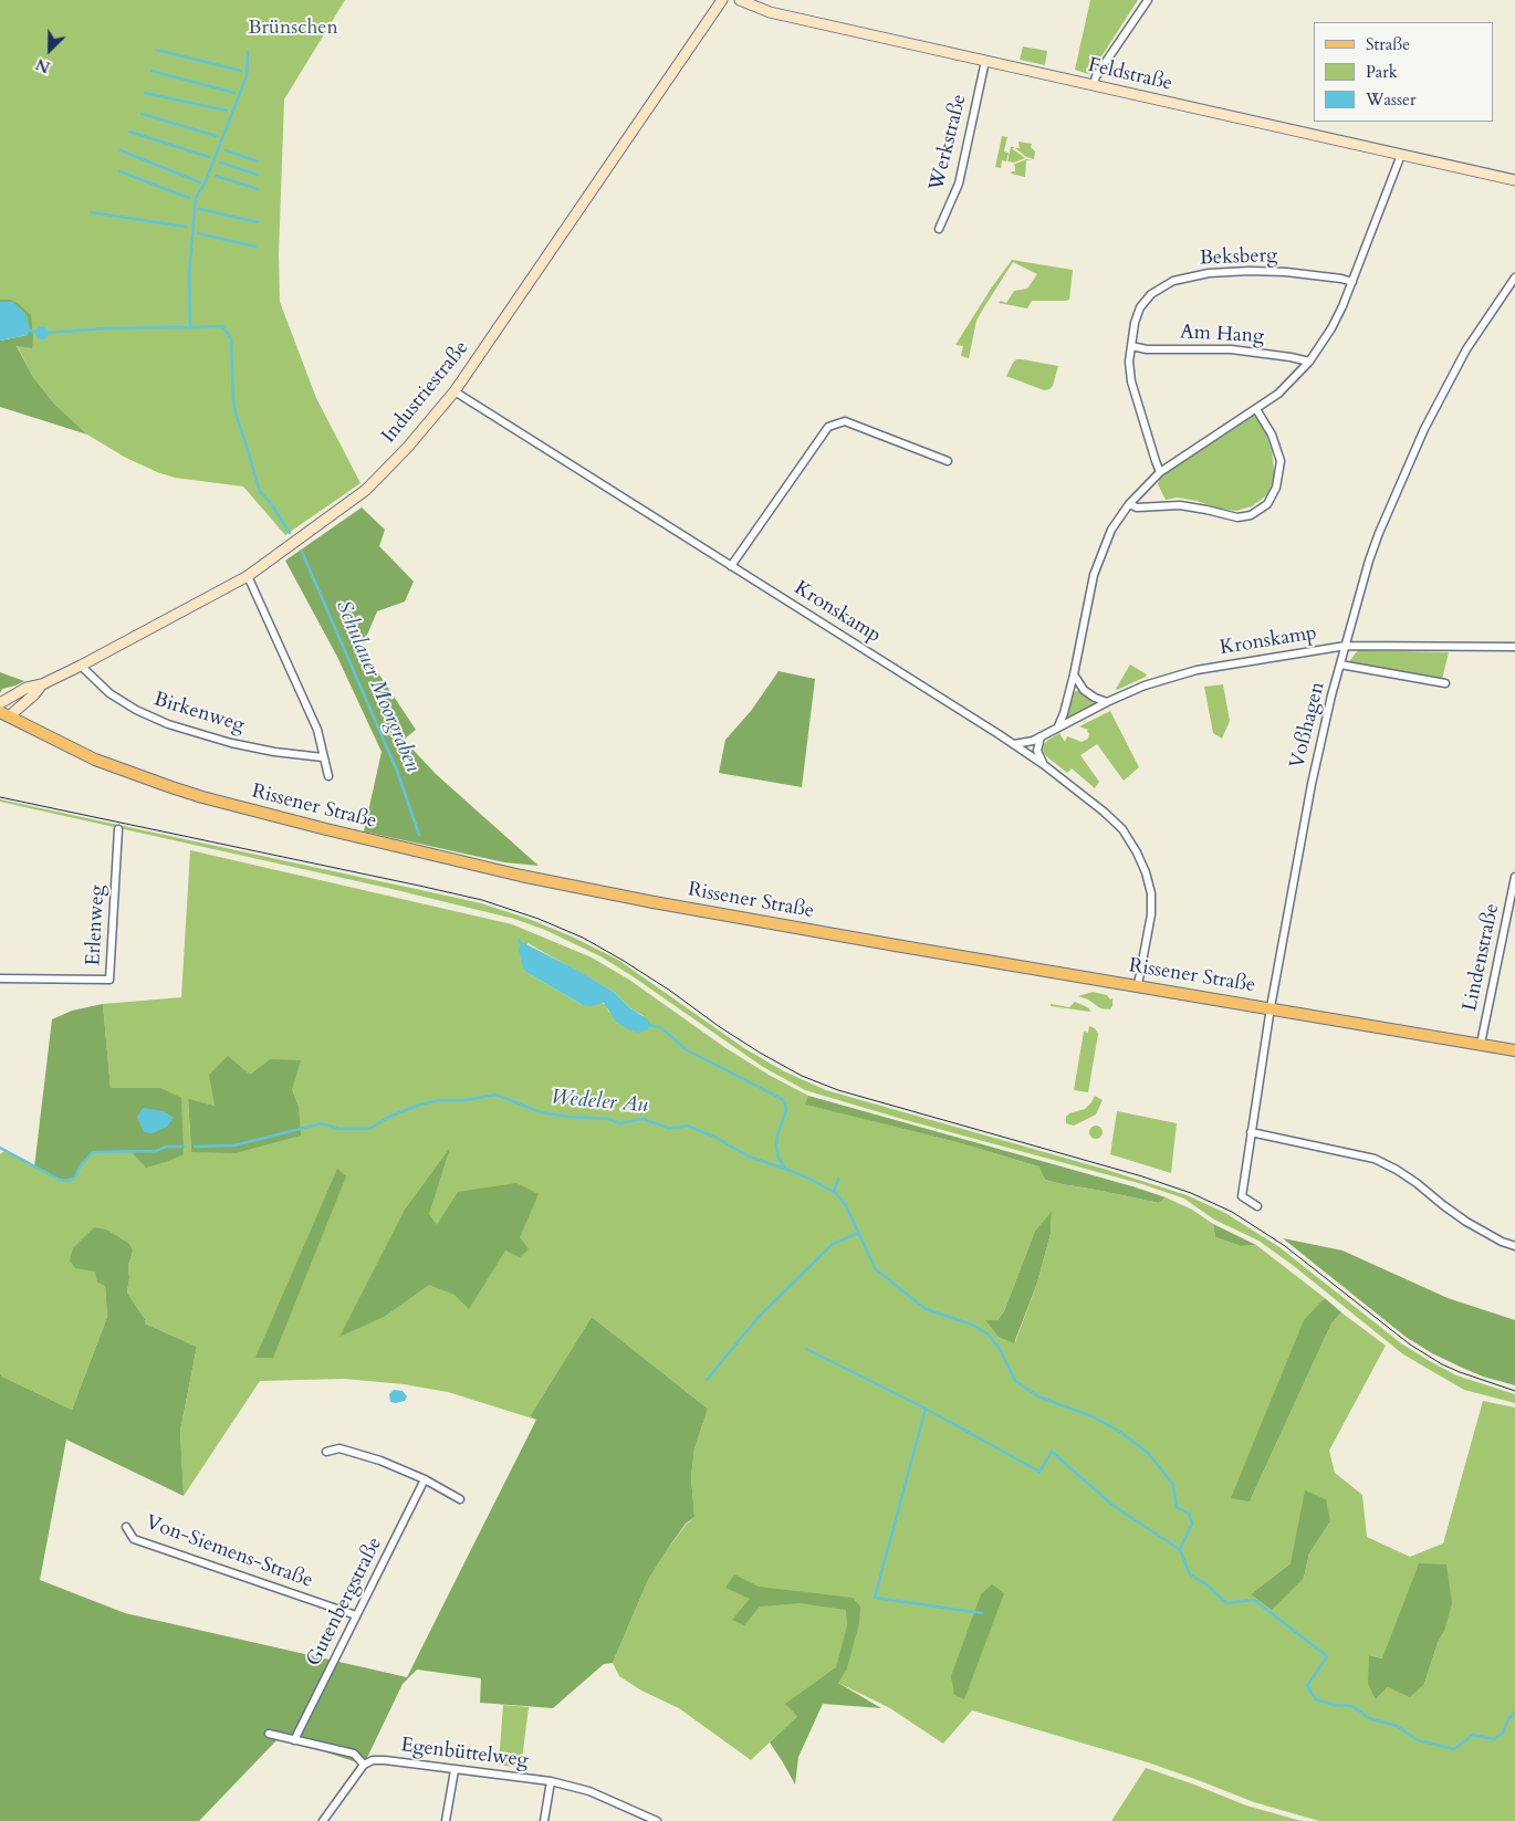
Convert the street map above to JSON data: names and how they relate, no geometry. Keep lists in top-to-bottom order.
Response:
{
  "streets": {
    "main road": ["Rissener Straße"],
    "street": [
      "Feldstraße",
      "Werkstraße",
      "Beksberg",
      "Am Hang",
      "Industriestraße",
      "Kronskamp",
      "Birkenweg",
      "Voßhagen",
      "Erlenweg",
      "Lindenstraße",
      "Von-Siemens-Straße",
      "Gutenbergstraße",
      "Egenbüttelweg"
    ]
  },
  "crossings": [
    ["Feldstraße", "Werkstraße"],
    ["Beksberg", "Am Hang"],
    ["Industriestraße", "Kronskamp"],
    ["Industriestraße", "Birkenweg"],
    ["Industriestraße", "Rissener Straße"],
    ["Kronskamp", "Voßhagen"],
    ["Voßhagen", "Rissener Straße"],
    ["Rissener Straße", "Lindenstraße"],
    ["Von-Siemens-Straße", "Gutenbergstraße"]
  ],
  "water": ["Schulauer Moorgraben", "Wedeler Au"],
  "parks": ["Brünschen"],
  "legend": ["Straße", "Park", "Wasser"],
  "north": "bottom left"
}
